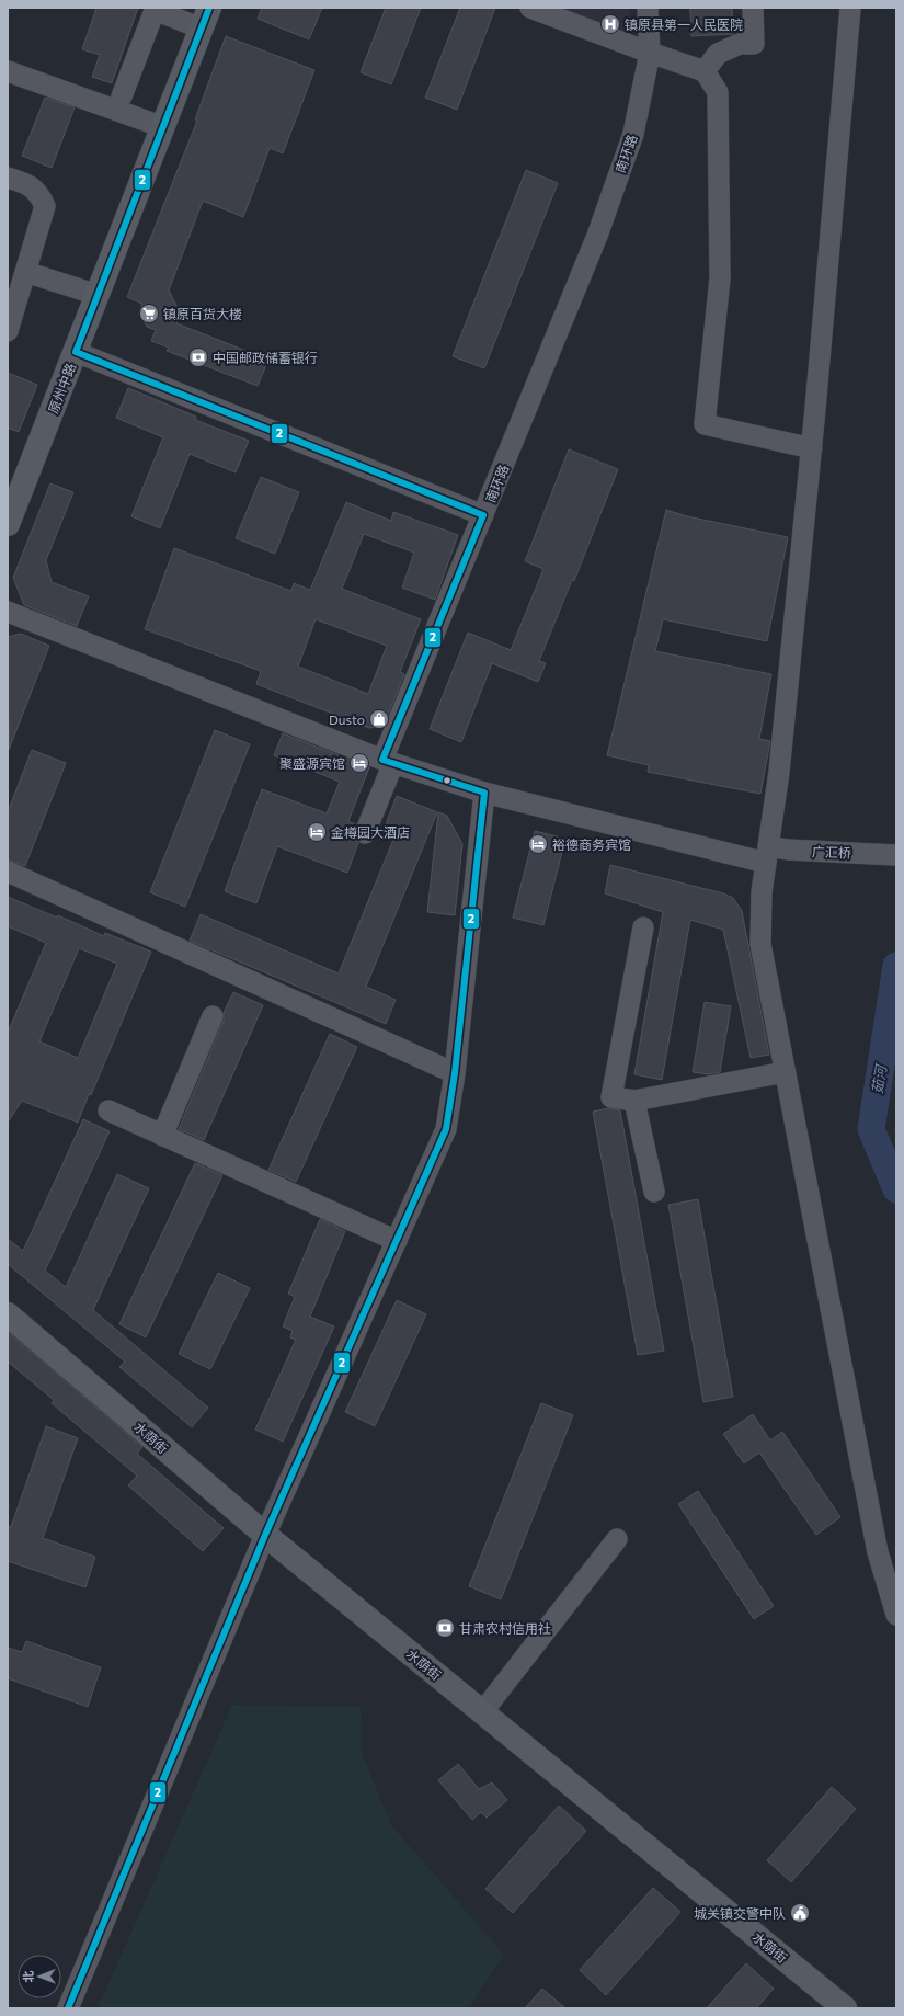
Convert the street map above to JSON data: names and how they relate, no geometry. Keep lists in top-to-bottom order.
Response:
{
  "streets": {
    "main road": ["原州中路", "水荫街"],
    "street": ["南环路", "广汇桥"]
  },
  "water": ["茹河"],
  "places": {
    "hospital": ["镇原县第一人民医院"],
    "supermarket": ["镇原百货大楼"],
    "bank": ["中国邮政储蓄银行", "甘肃农村信用社"],
    "shop": ["Dusto"],
    "hotel": ["聚盛源宾馆", "金樽园大酒店", "裕德商务宾馆"],
    "public building": ["城关镇交警中队"]
  },
  "lines": ["transit line 2"],
  "north": "left"
}
